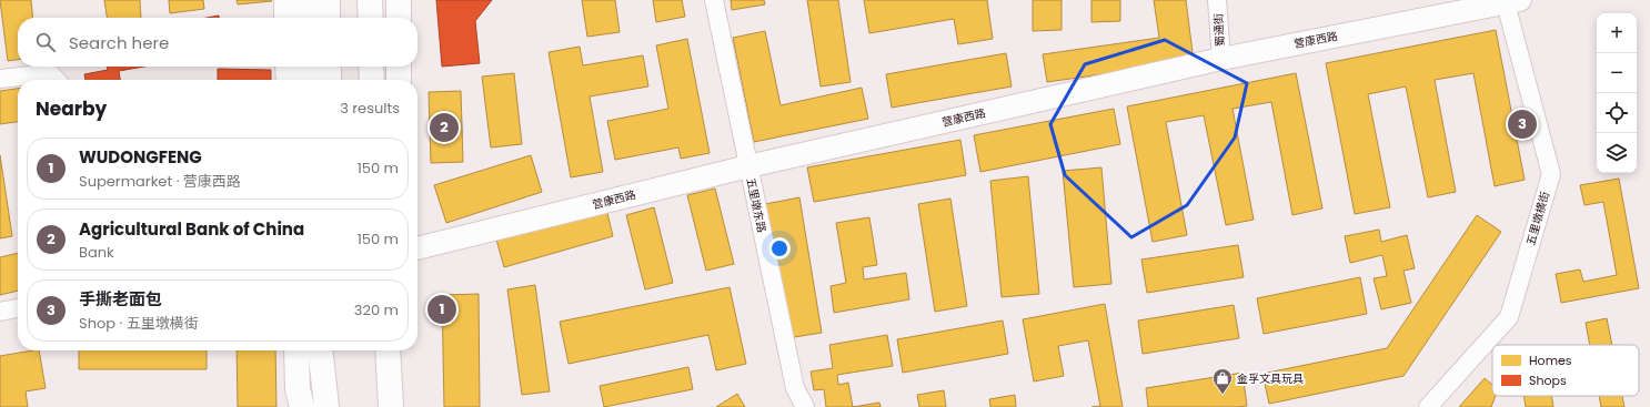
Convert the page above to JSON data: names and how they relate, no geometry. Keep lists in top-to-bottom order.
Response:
{
  "streets": {
    "street": [
      "蜀通街",
      "营康西路",
      "五里墩东路",
      "五里墩横街"
    ]
  },
  "crossings": [
    ["蜀通街", "营康西路"],
    ["营康西路", "五里墩东路"],
    ["营康西路", "五里墩横街"]
  ],
  "places": {
    "shop": ["金孚文具玩具"]
  },
  "legend": ["Homes", "Shops"],
  "page": {
    "map_buttons": ["+", "−"],
    "search": "Search here",
    "heading": ["Nearby", "3 results"],
    "pins": ["3", "2", "1"],
    "list": [
      {
        "mark": "1",
        "name": "WUDONGFENG",
        "note": "Supermarket · 营康西路",
        "value": "150 m"
      },
      {
        "mark": "2",
        "name": "Agricultural Bank of China",
        "note": "Bank",
        "value": "150 m"
      },
      {
        "mark": "3",
        "name": "手撕老面包",
        "note": "Shop · 五里墩横街",
        "value": "320 m"
      }
    ]
  }
}
